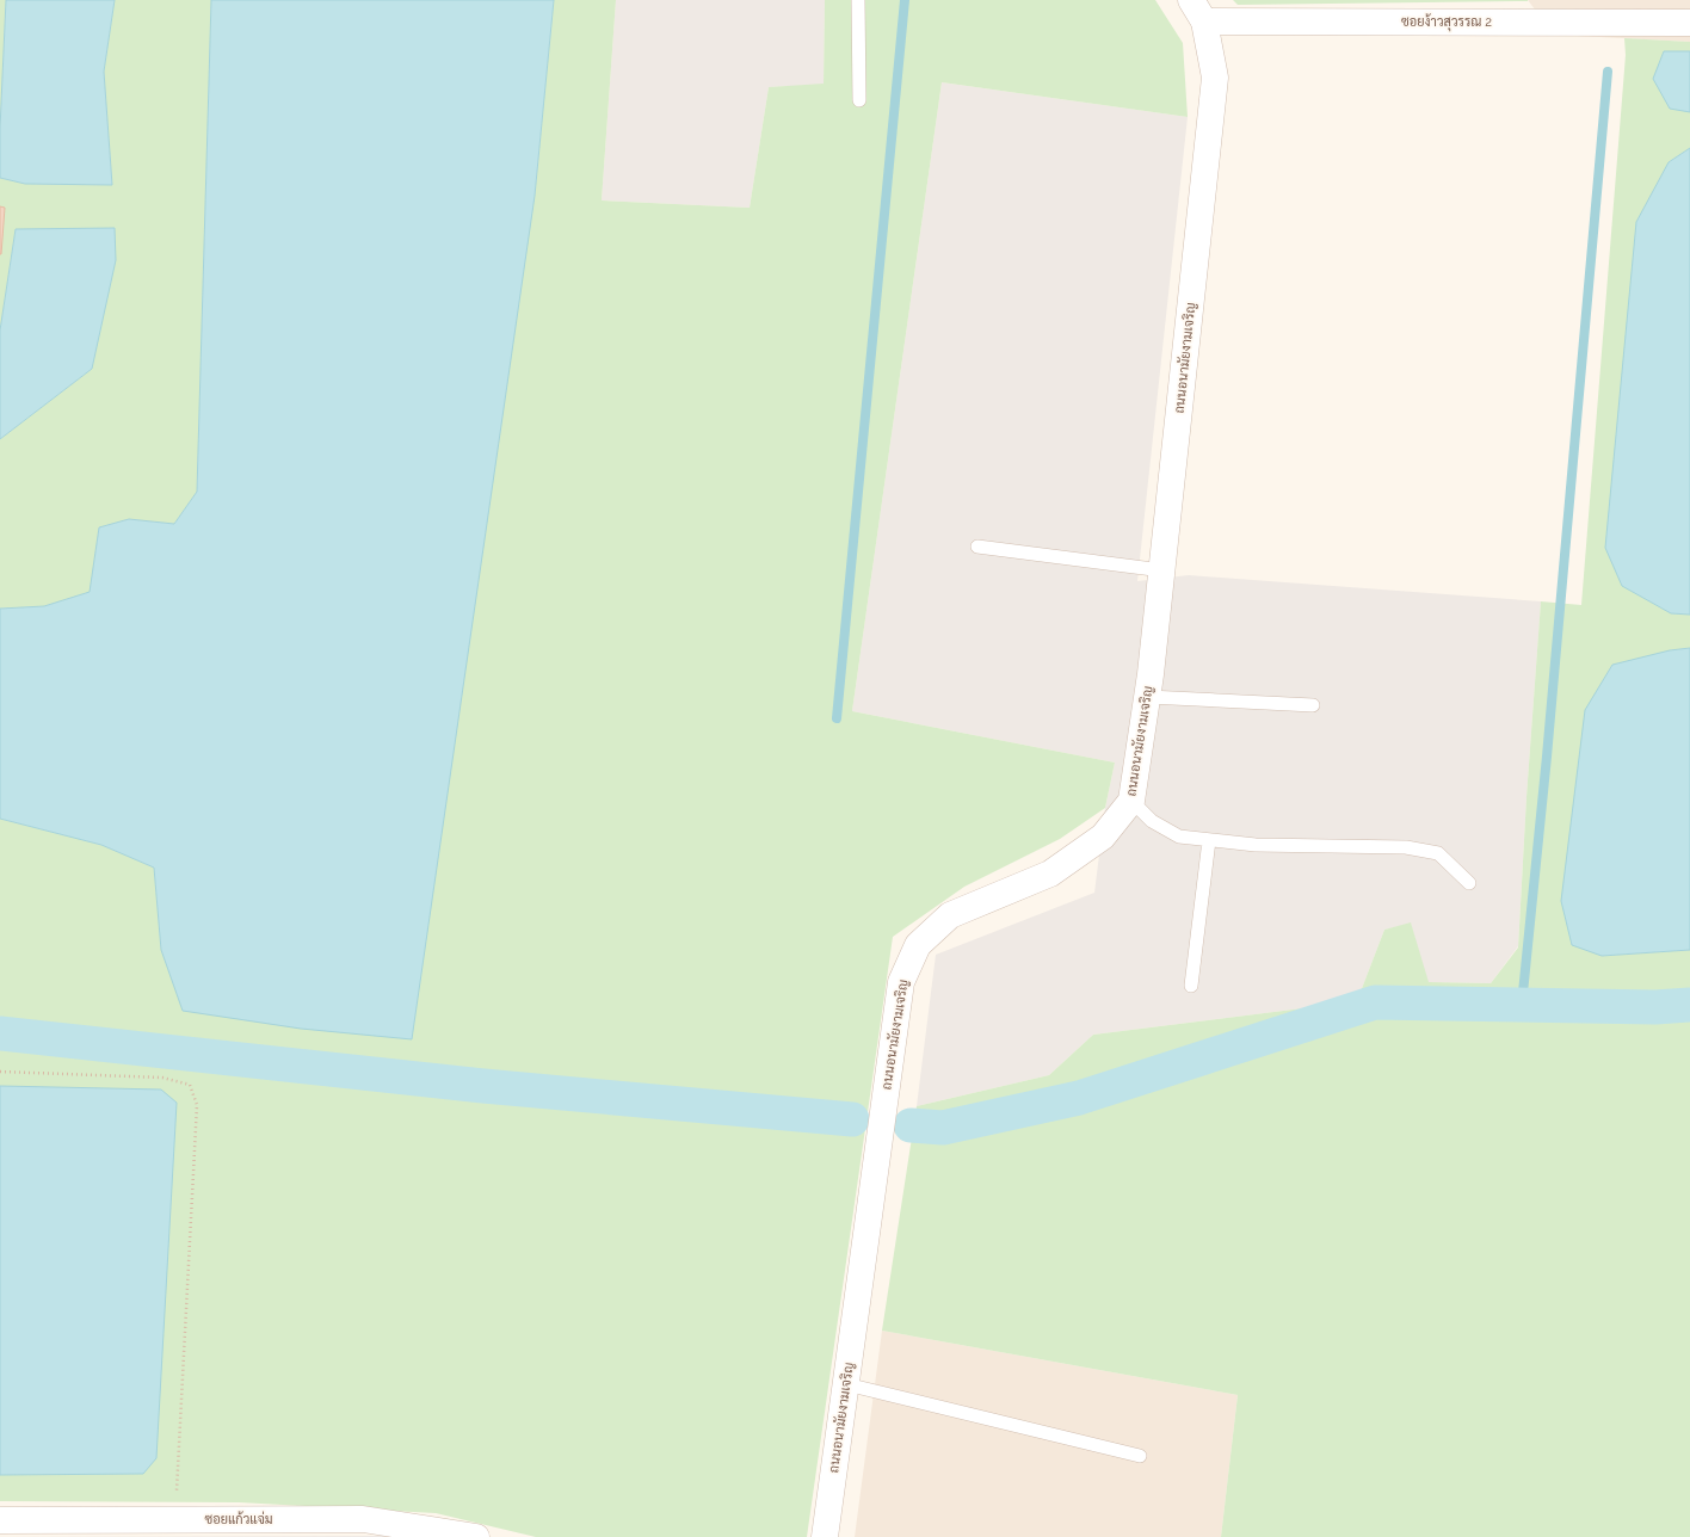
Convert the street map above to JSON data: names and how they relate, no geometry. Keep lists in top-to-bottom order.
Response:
{
  "streets": {
    "street": ["ซอยง้าวสุวรรณ 2", "ถนนอนามัยงามเจริญ", "ซอยแก้วแจ่ม"]
  },
  "crossings": [
    ["ซอยง้าวสุวรรณ 2", "ถนนอนามัยงามเจริญ"]
  ]
}
